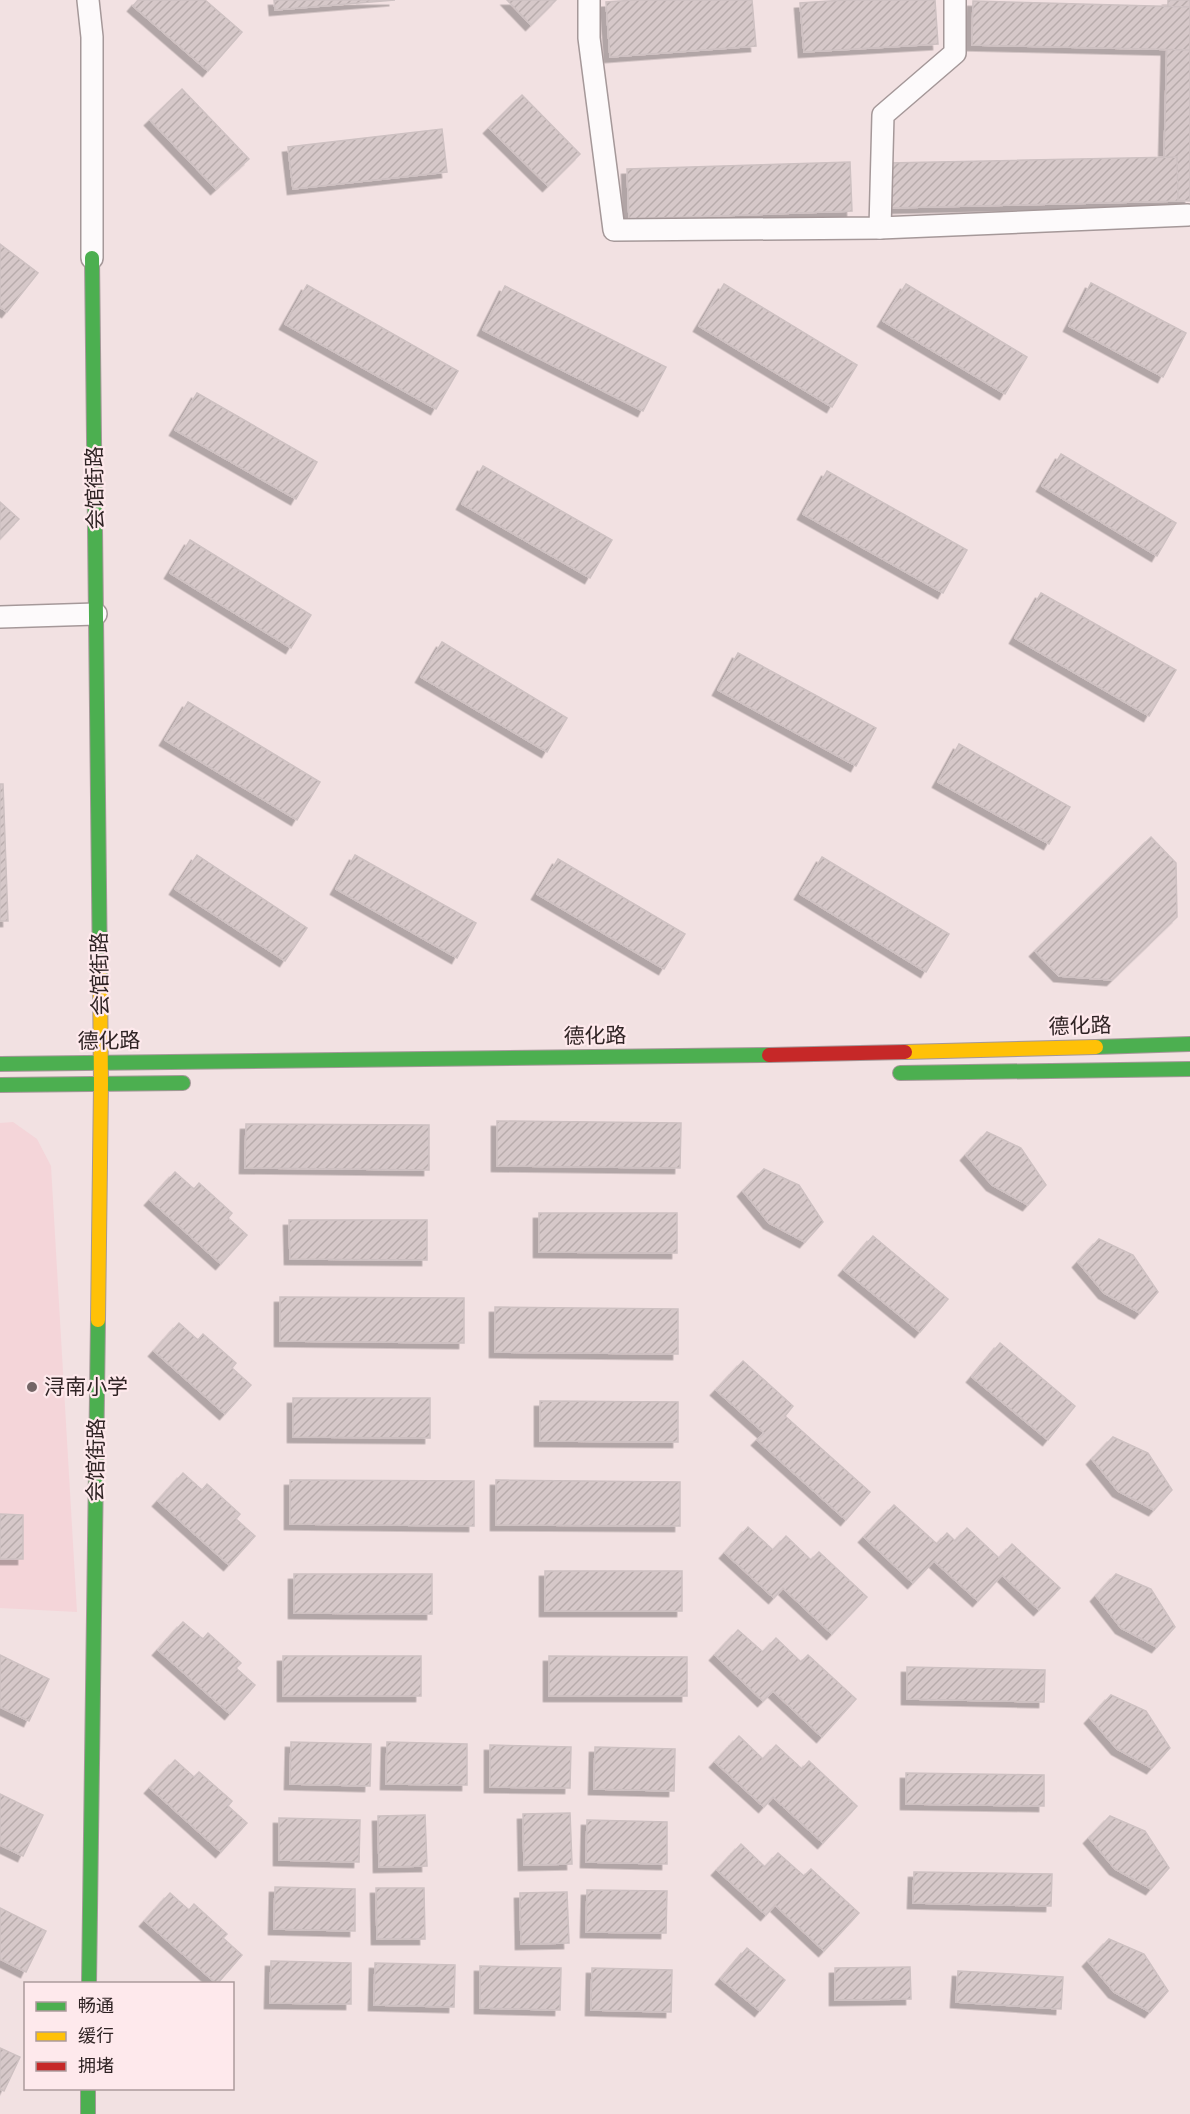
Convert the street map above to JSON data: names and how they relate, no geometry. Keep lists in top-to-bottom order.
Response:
{
  "streets": {
    "street": ["会馆街路", "德化路"]
  },
  "crossings": [
    ["会馆街路", "德化路"]
  ],
  "places": ["浔南小学"],
  "legend": ["畅通", "缓行", "拥堵"]
}
